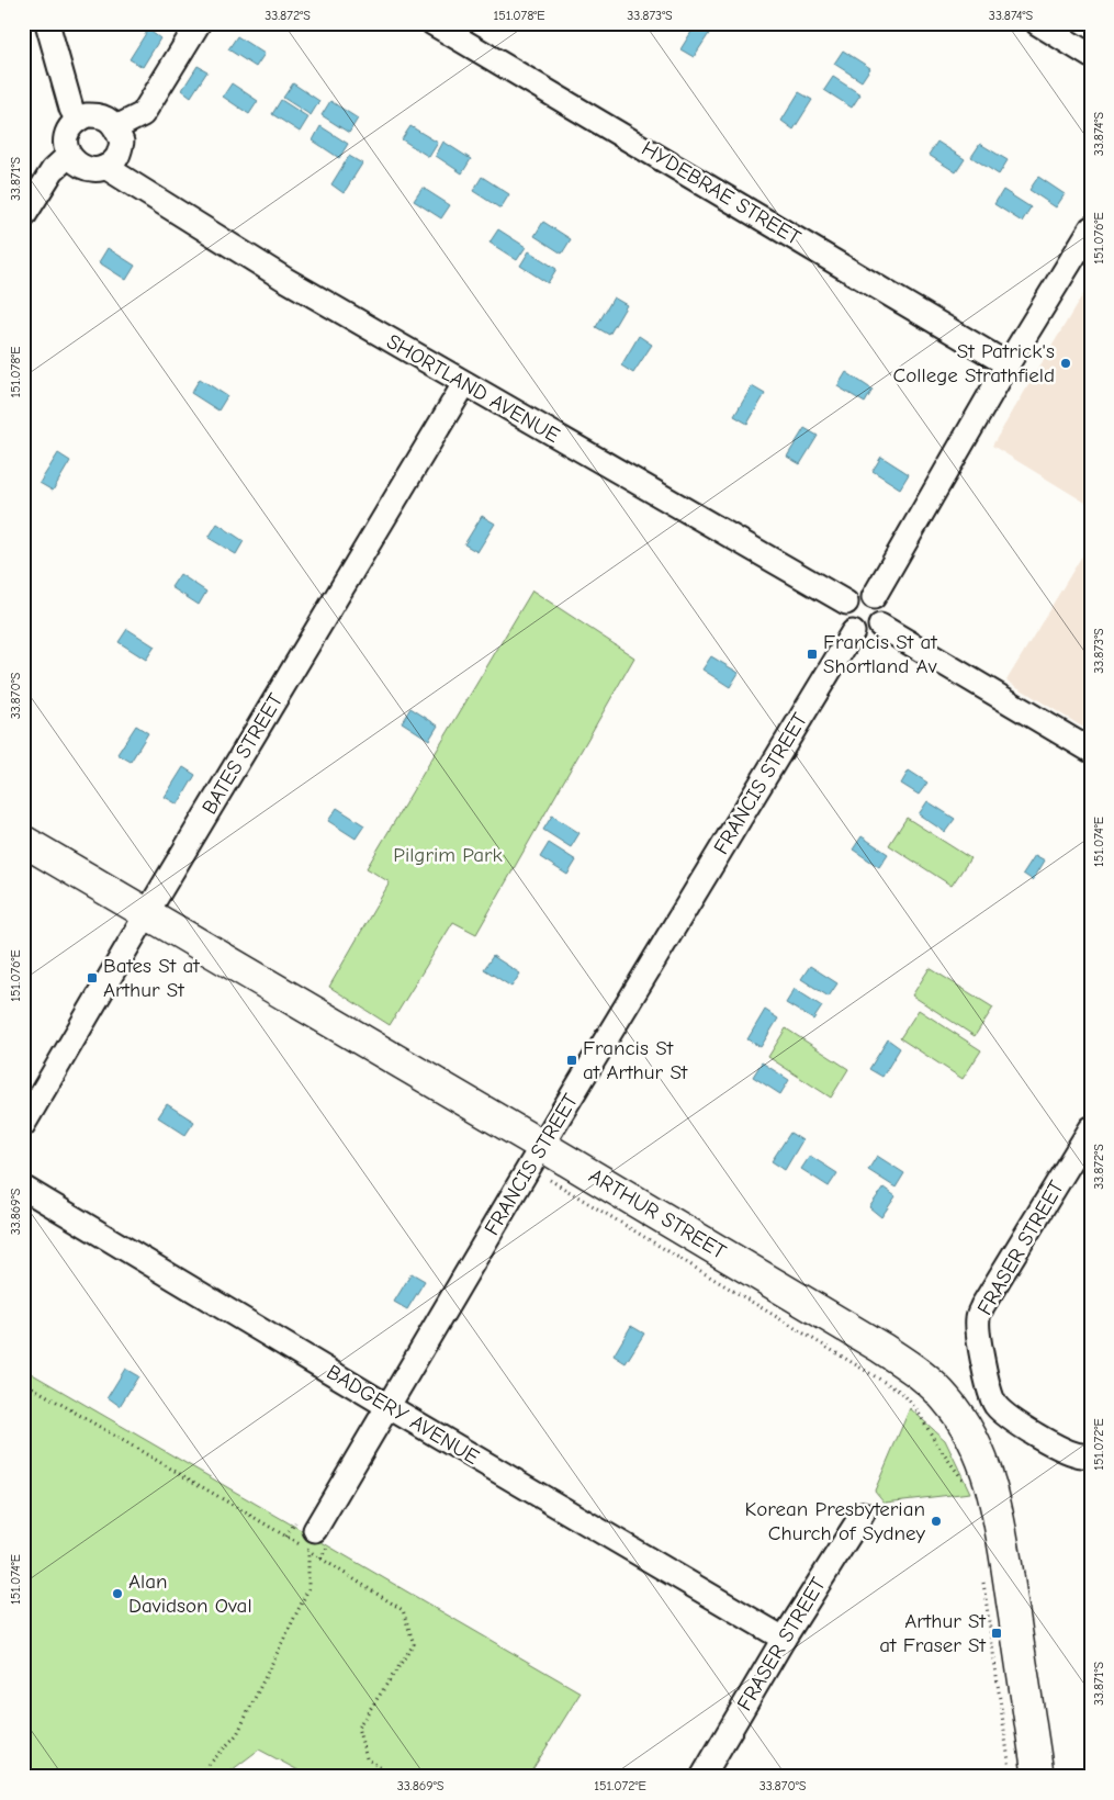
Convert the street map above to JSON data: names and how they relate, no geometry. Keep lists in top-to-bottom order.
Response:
{
  "streets": {
    "main road": ["ARTHUR STREET"],
    "street": [
      "HYDEBRAE STREET",
      "SHORTLAND AVENUE",
      "BATES STREET",
      "FRANCIS STREET",
      "FRASER STREET",
      "BADGERY AVENUE"
    ]
  },
  "crossings": [
    ["SHORTLAND AVENUE", "BATES STREET"],
    ["SHORTLAND AVENUE", "FRANCIS STREET"],
    ["BATES STREET", "ARTHUR STREET"],
    ["FRANCIS STREET", "ARTHUR STREET"],
    ["FRANCIS STREET", "BADGERY AVENUE"],
    ["FRASER STREET", "BADGERY AVENUE"]
  ],
  "parks": ["Pilgrim Park"],
  "places": {
    "other": ["St Patrick's College Strathfield", "Korean Presbyterian Church of Sydney", "Alan Davidson Oval"],
    "transit": [
      "Francis St at Shortland Av",
      "Bates St at Arthur St",
      "Francis St at Arthur St",
      "Arthur St at Fraser St"
    ]
  },
  "coordinates": [
    "33.872°S",
    "151.078°E",
    "33.873°S",
    "33.874°S",
    "33.871°S",
    "151.076°E",
    "33.870°S",
    "151.074°E",
    "33.869°S",
    "151.072°E"
  ]
}
